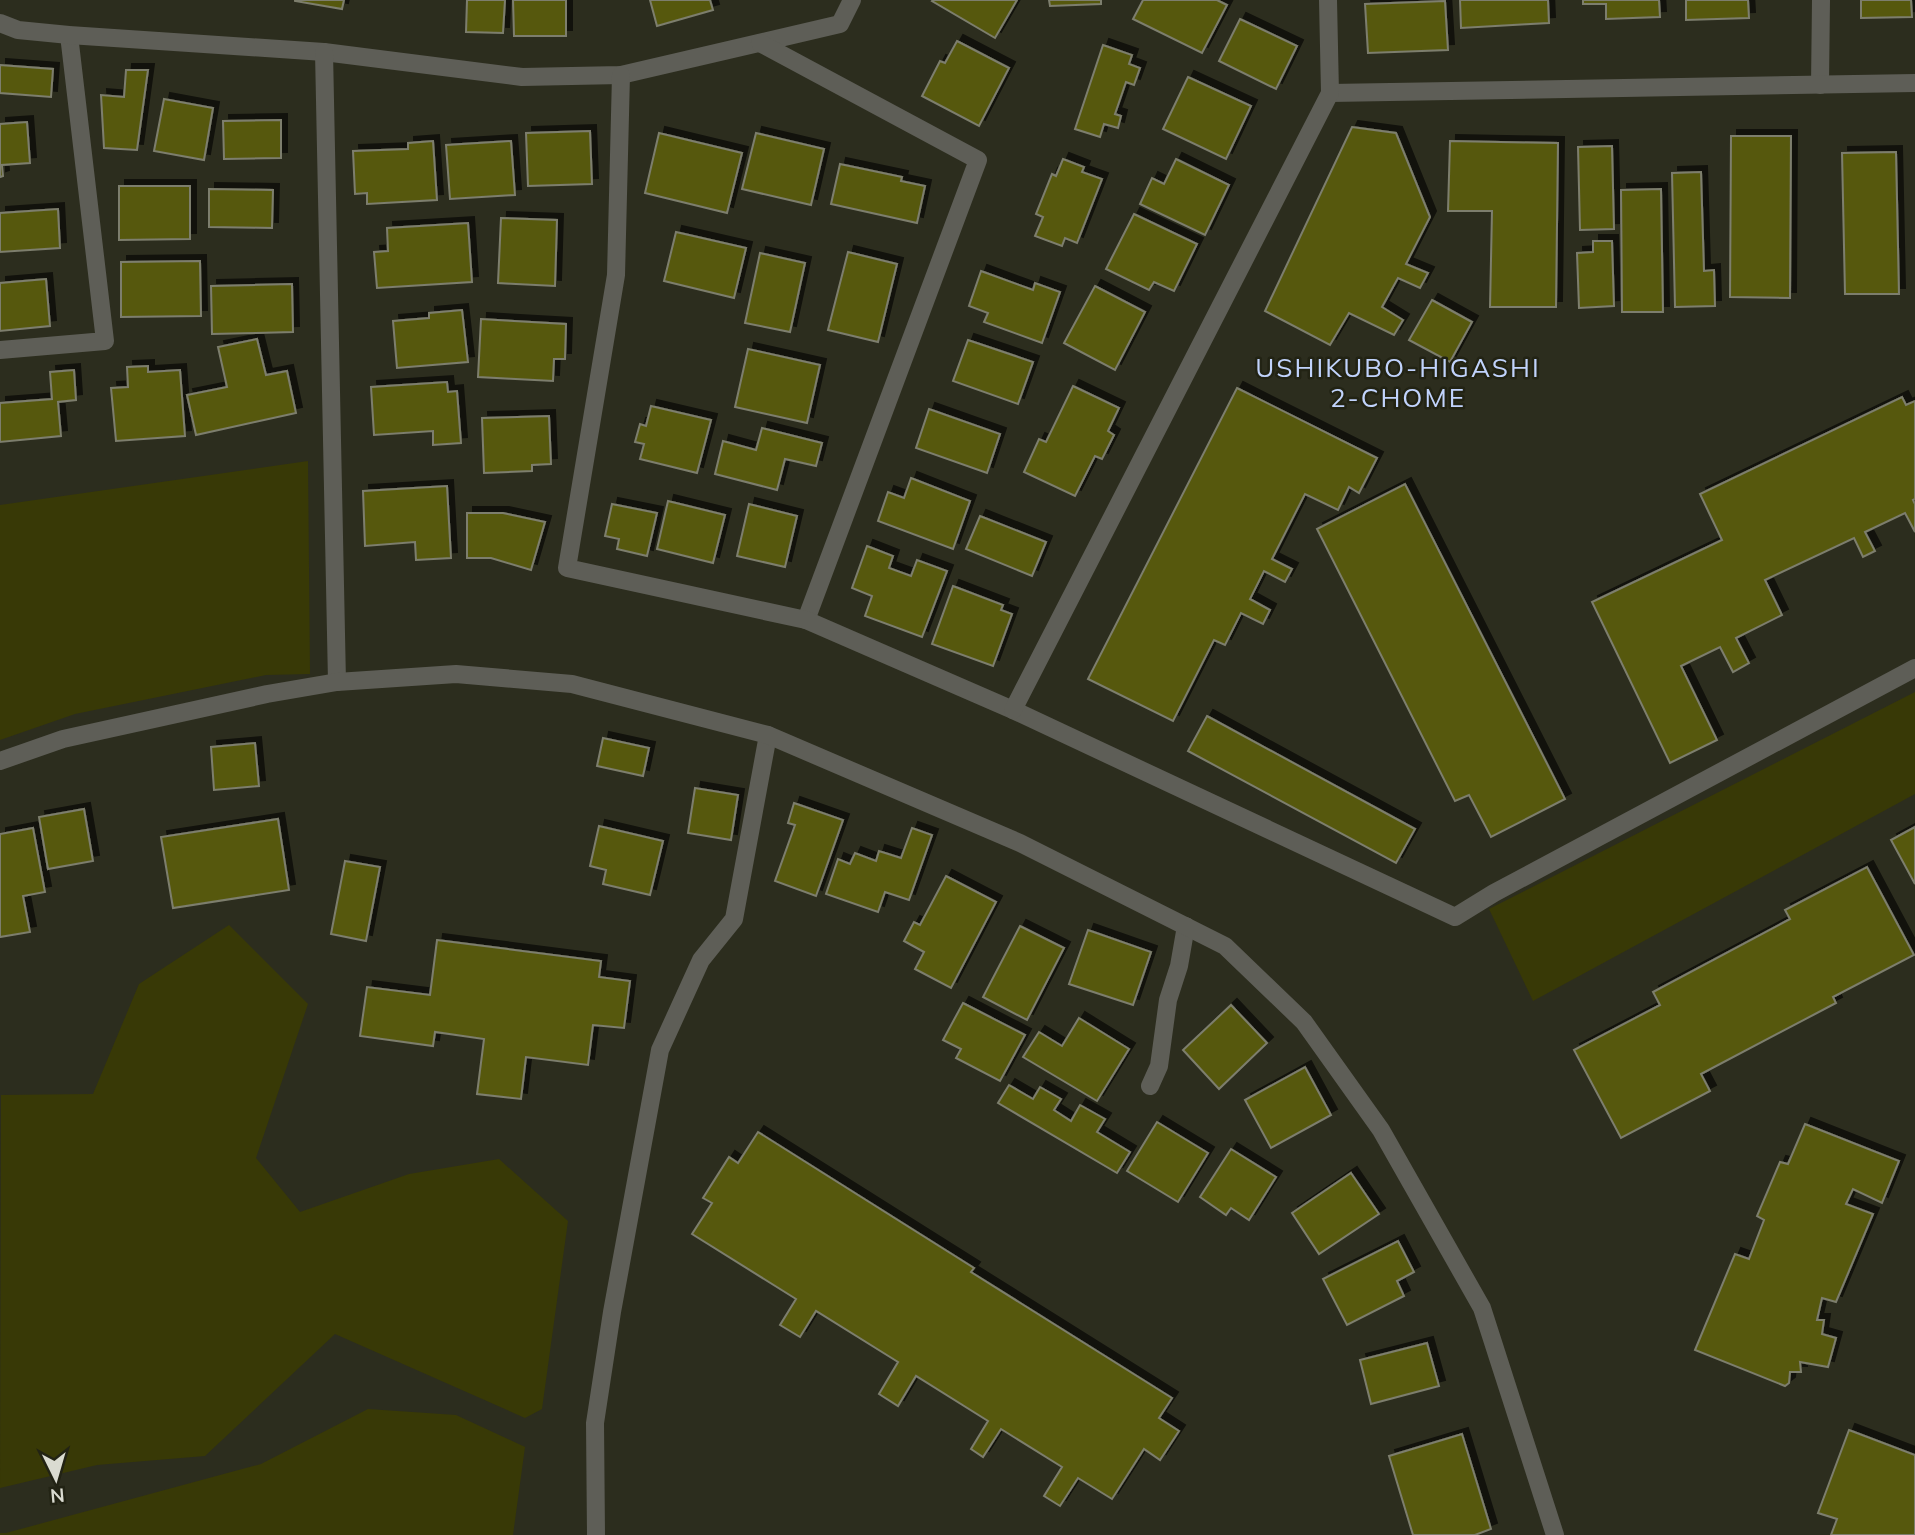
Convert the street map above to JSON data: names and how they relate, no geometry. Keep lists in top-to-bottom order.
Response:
{
  "districts": ["USHIKUBO-HIGASHI 2-CHOME"],
  "north": "bottom"
}
